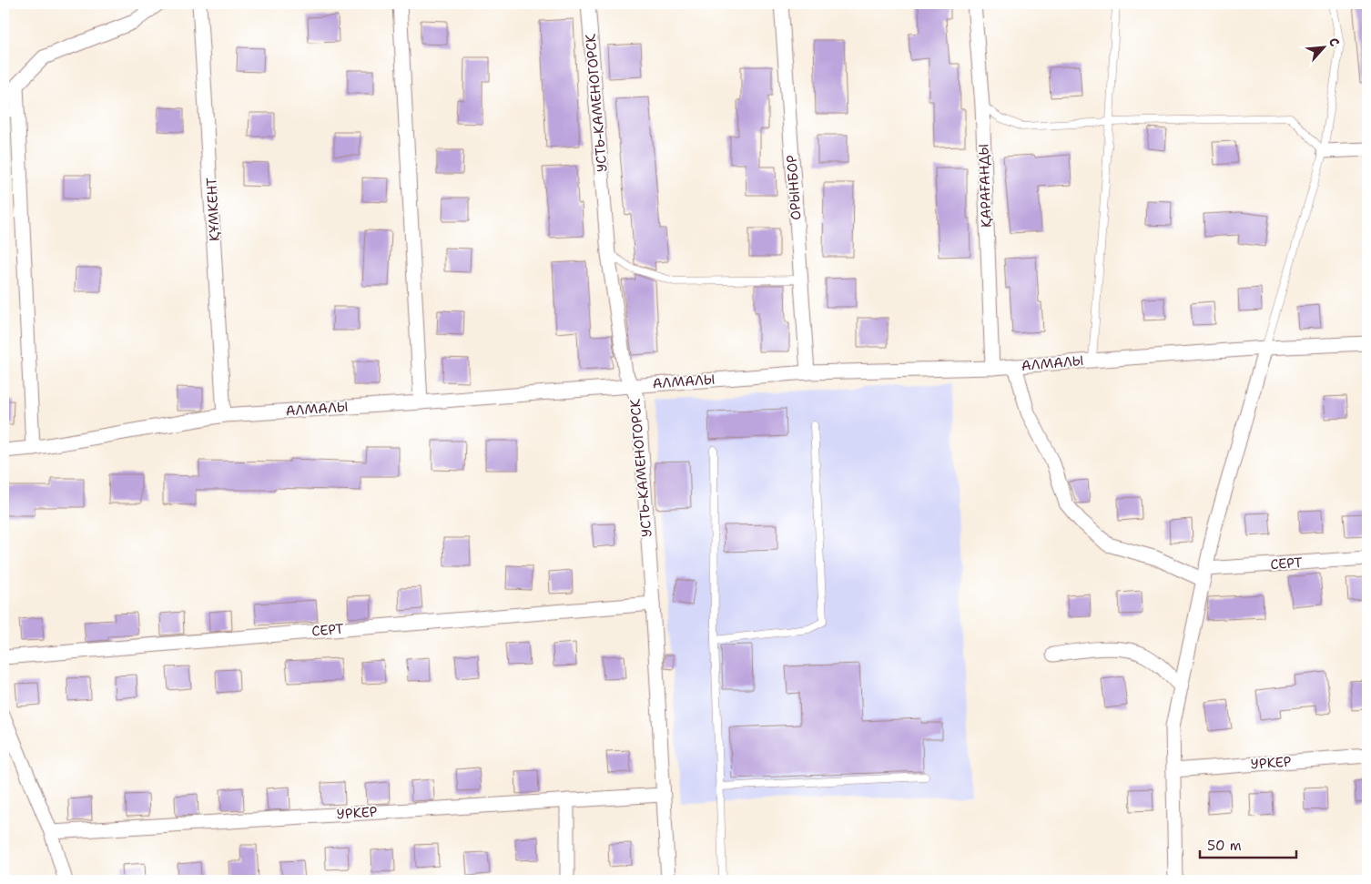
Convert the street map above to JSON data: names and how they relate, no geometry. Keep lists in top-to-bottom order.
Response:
{
  "streets": {
    "street": [
      "УСТЬ-КАМЕНОГОРСК",
      "ҚАРАҒАНДЫ",
      "ОРЫНБОР",
      "ҚҰМКЕНТ",
      "АЛМАЛЫ",
      "СЕРТ",
      "УРКЕР"
    ]
  },
  "crossings": [
    ["УСТЬ-КАМЕНОГОРСК", "АЛМАЛЫ"],
    ["УСТЬ-КАМЕНОГОРСК", "СЕРТ"],
    ["УСТЬ-КАМЕНОГОРСК", "УРКЕР"],
    ["ҚАРАҒАНДЫ", "АЛМАЛЫ"],
    ["ОРЫНБОР", "АЛМАЛЫ"],
    ["ҚҰМКЕНТ", "АЛМАЛЫ"]
  ],
  "scale_bar": "50 m",
  "north": "top right"
}
